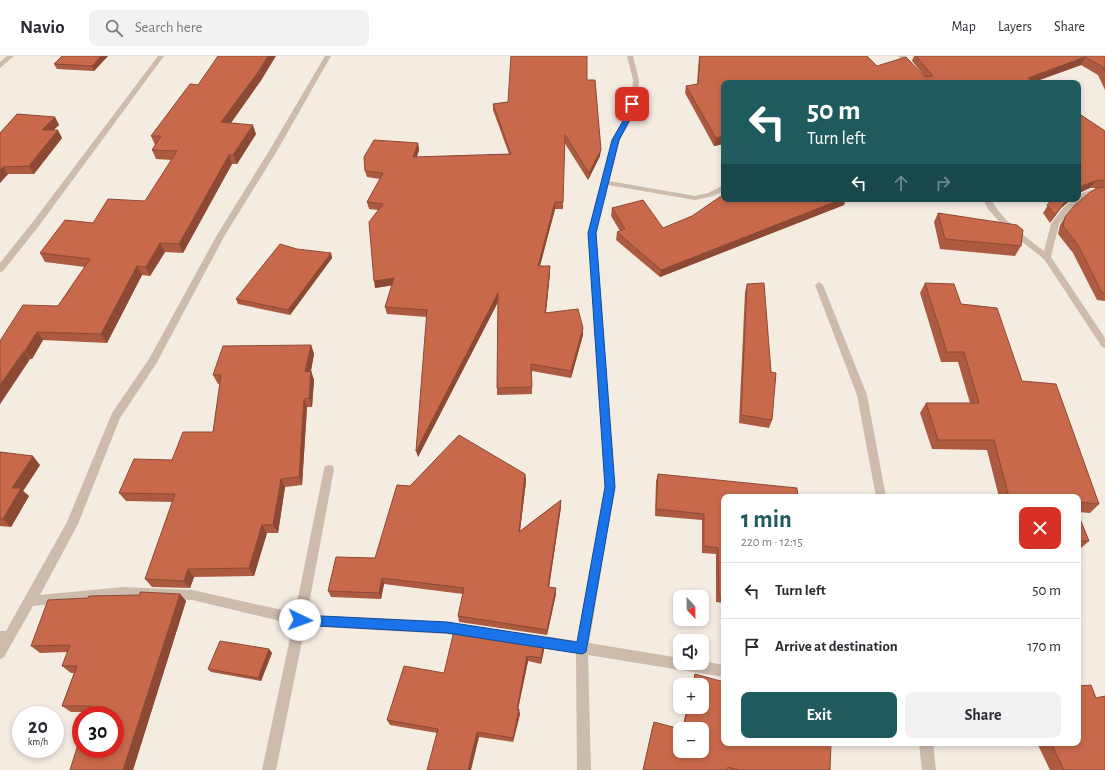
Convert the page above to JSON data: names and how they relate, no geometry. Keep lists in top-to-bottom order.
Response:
{
  "north": "bottom",
  "page": {
    "header": "Navio",
    "search": "Search here",
    "nav": ["Map", "Layers", "Share"],
    "turn": ["50 m", "Turn left"],
    "heading": ["1 min", "220 m · 12:15"],
    "list": [
      {
        "name": "Turn left",
        "value": "50 m"
      },
      {
        "name": "Arrive at destination",
        "value": "170 m"
      }
    ],
    "map_buttons": ["+", "−"],
    "buttons": ["Exit", "Share"],
    "speed": "20 km/h",
    "limit": "30"
  }
}
